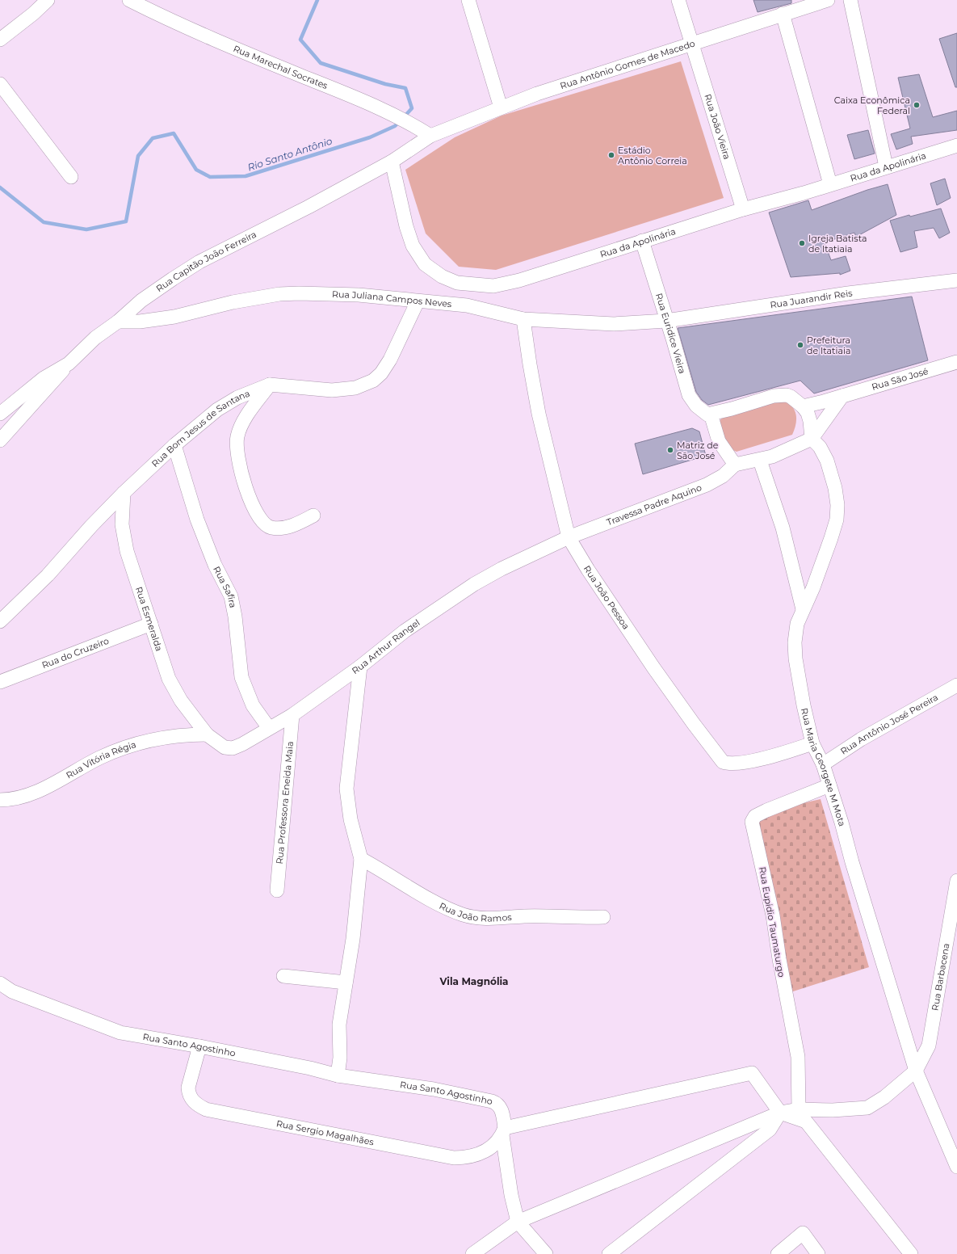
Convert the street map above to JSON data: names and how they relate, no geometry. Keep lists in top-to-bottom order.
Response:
{
  "streets": {
    "street": [
      "Rua Antônio Gomes de Macedo",
      "Rua Marechal Socrates",
      "Rua João Vieira",
      "Rua da Apolinária",
      "Rua Capitão João Ferreira",
      "Rua Juliana Campos Neves",
      "Rua Juarandir Reis",
      "Rua Euridice Vieira",
      "Rua São José",
      "Rua Bom Jesus de Santana",
      "Travessa Padre Aquino",
      "Rua Safira",
      "Rua João Pessoa",
      "Rua Esmeralda",
      "Rua Arthur Rangel",
      "Rua do Cruzeiro",
      "Rua Antônio José Pereira",
      "Rua Vitória Régia",
      "Rua Maria Georgete M Mota",
      "Rua Professora Eneida Maia",
      "Rua João Ramos",
      "Rua Eupidio Taumaturgo",
      "Rua Barbacena",
      "Rua Santo Agostinho",
      "Rua Sergio Magalhães"
    ]
  },
  "crossings": [
    ["Rua Antônio Gomes de Macedo", "Rua Marechal Socrates"],
    ["Rua Antônio Gomes de Macedo", "Rua João Vieira"],
    ["Rua Antônio Gomes de Macedo", "Rua Capitão João Ferreira"],
    ["Rua Marechal Socrates", "Rua Capitão João Ferreira"],
    ["Rua João Vieira", "Rua da Apolinária"],
    ["Rua da Apolinária", "Rua Capitão João Ferreira"],
    ["Rua da Apolinária", "Rua Euridice Vieira"],
    ["Rua Capitão João Ferreira", "Rua Juliana Campos Neves"],
    ["Rua Juliana Campos Neves", "Rua Juarandir Reis"],
    ["Rua Juliana Campos Neves", "Rua Euridice Vieira"],
    ["Rua Juliana Campos Neves", "Rua Bom Jesus de Santana"],
    ["Rua Juliana Campos Neves", "Rua João Pessoa"],
    ["Rua Juarandir Reis", "Rua Euridice Vieira"],
    ["Rua Bom Jesus de Santana", "Rua Safira"],
    ["Rua Bom Jesus de Santana", "Rua Esmeralda"],
    ["Travessa Padre Aquino", "Rua João Pessoa"],
    ["Travessa Padre Aquino", "Rua Arthur Rangel"],
    ["Rua Safira", "Rua Arthur Rangel"],
    ["Rua João Pessoa", "Rua Arthur Rangel"],
    ["Rua João Pessoa", "Rua Maria Georgete M Mota"],
    ["Rua Esmeralda", "Rua Arthur Rangel"],
    ["Rua Esmeralda", "Rua do Cruzeiro"],
    ["Rua Esmeralda", "Rua Vitória Régia"],
    ["Rua Arthur Rangel", "Rua Vitória Régia"],
    ["Rua Arthur Rangel", "Rua Professora Eneida Maia"],
    ["Rua Antônio José Pereira", "Rua Maria Georgete M Mota"],
    ["Rua Maria Georgete M Mota", "Rua Eupidio Taumaturgo"],
    ["Rua Maria Georgete M Mota", "Rua Barbacena"],
    ["Rua Santo Agostinho", "Rua Sergio Magalhães"]
  ],
  "districts": ["Vila Magnólia"],
  "water": ["Rio Santo Antônio"],
  "places": [
    "Caixa Econômica Federal",
    "Estádio Antônio Correia",
    "Igreja Batista de Itatiaia",
    "Prefeitura de Itatiaia",
    "Matriz de São José"
  ]
}
